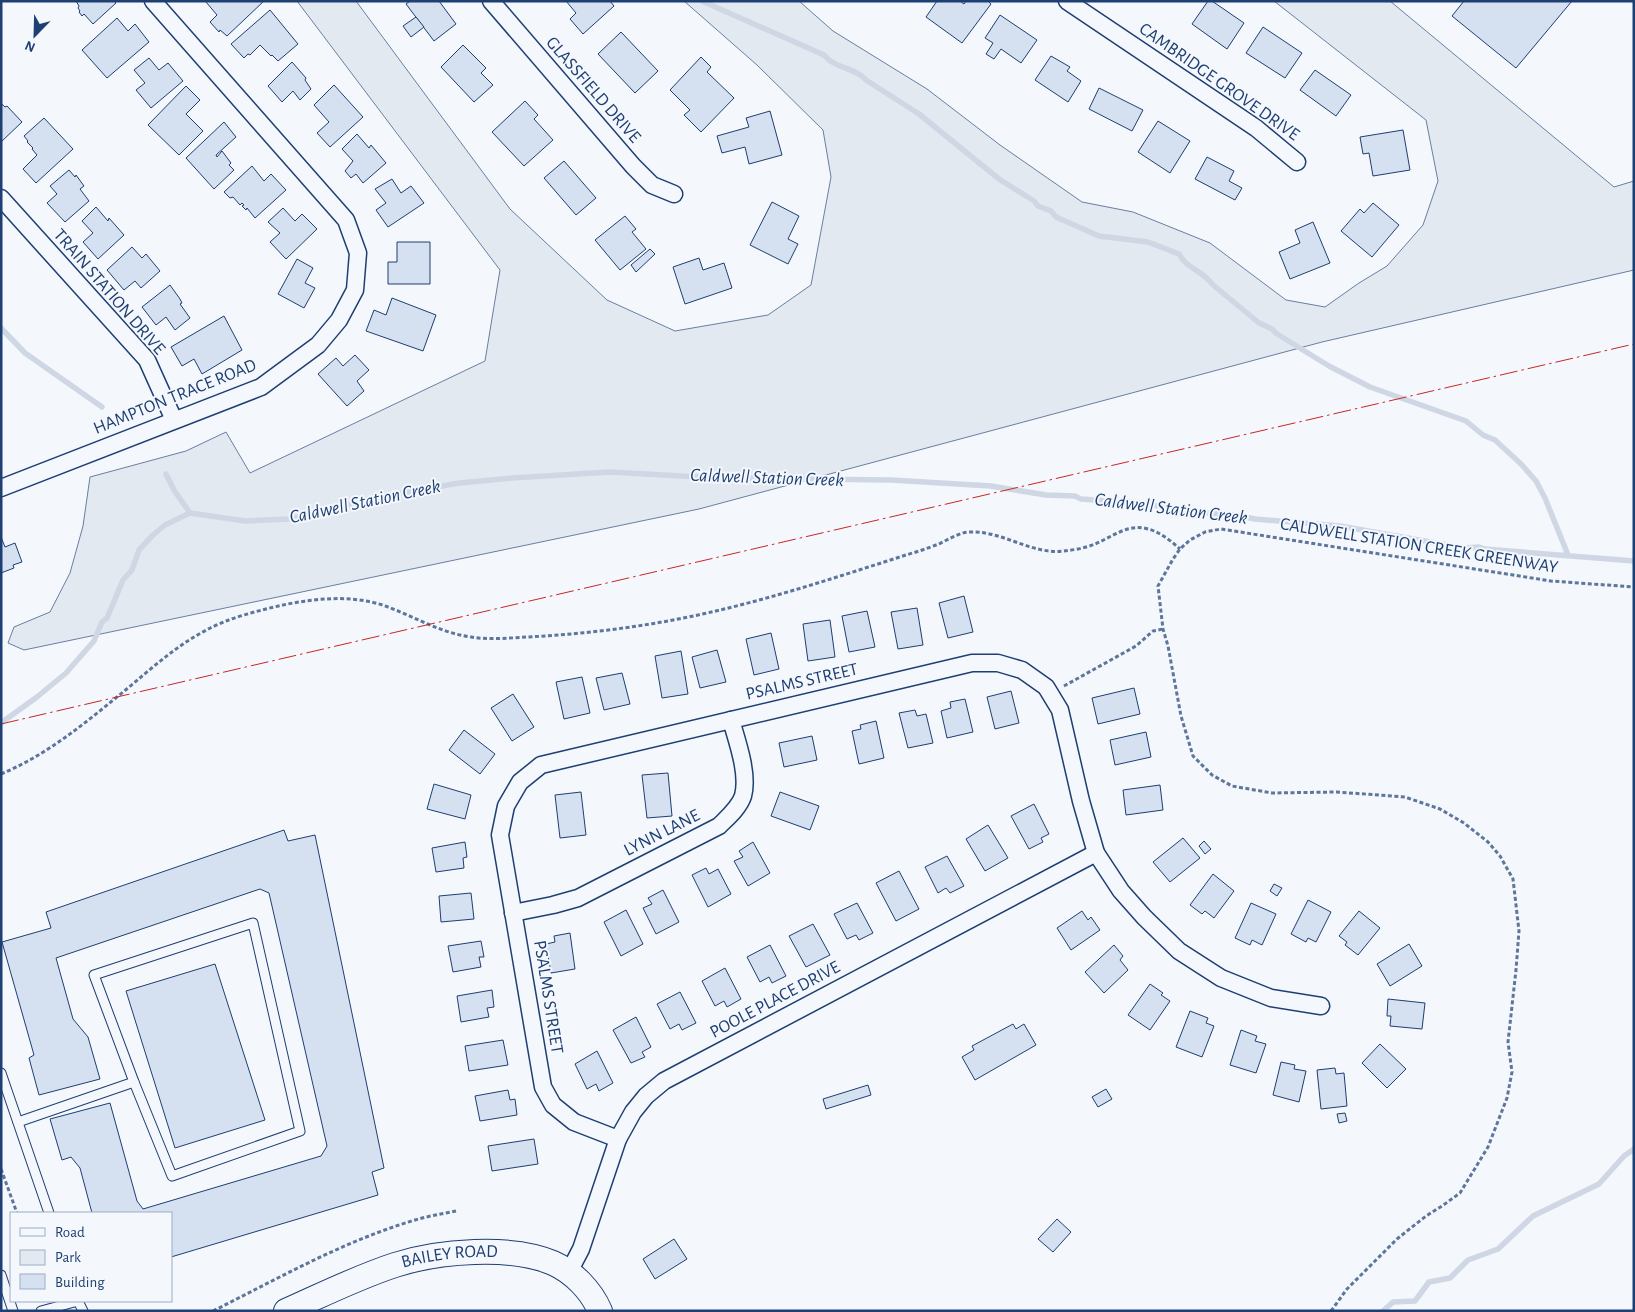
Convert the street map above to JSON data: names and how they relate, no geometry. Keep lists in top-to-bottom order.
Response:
{
  "streets": {
    "street": [
      "CAMBRIDGE GROVE DRIVE",
      "GLASSFIELD DRIVE",
      "TRAIN STATION DRIVE",
      "HAMPTON TRACE ROAD",
      "PSALMS STREET",
      "LYNN LANE",
      "POOLE PLACE DRIVE",
      "BAILEY ROAD"
    ],
    "path": ["CALDWELL STATION CREEK GREENWAY"]
  },
  "crossings": [
    ["TRAIN STATION DRIVE", "HAMPTON TRACE ROAD"],
    ["PSALMS STREET", "LYNN LANE"],
    ["PSALMS STREET", "POOLE PLACE DRIVE"],
    ["POOLE PLACE DRIVE", "BAILEY ROAD"]
  ],
  "water": ["Caldwell Station Creek"],
  "legend": ["Road", "Park", "Building"],
  "north": "bottom left"
}
